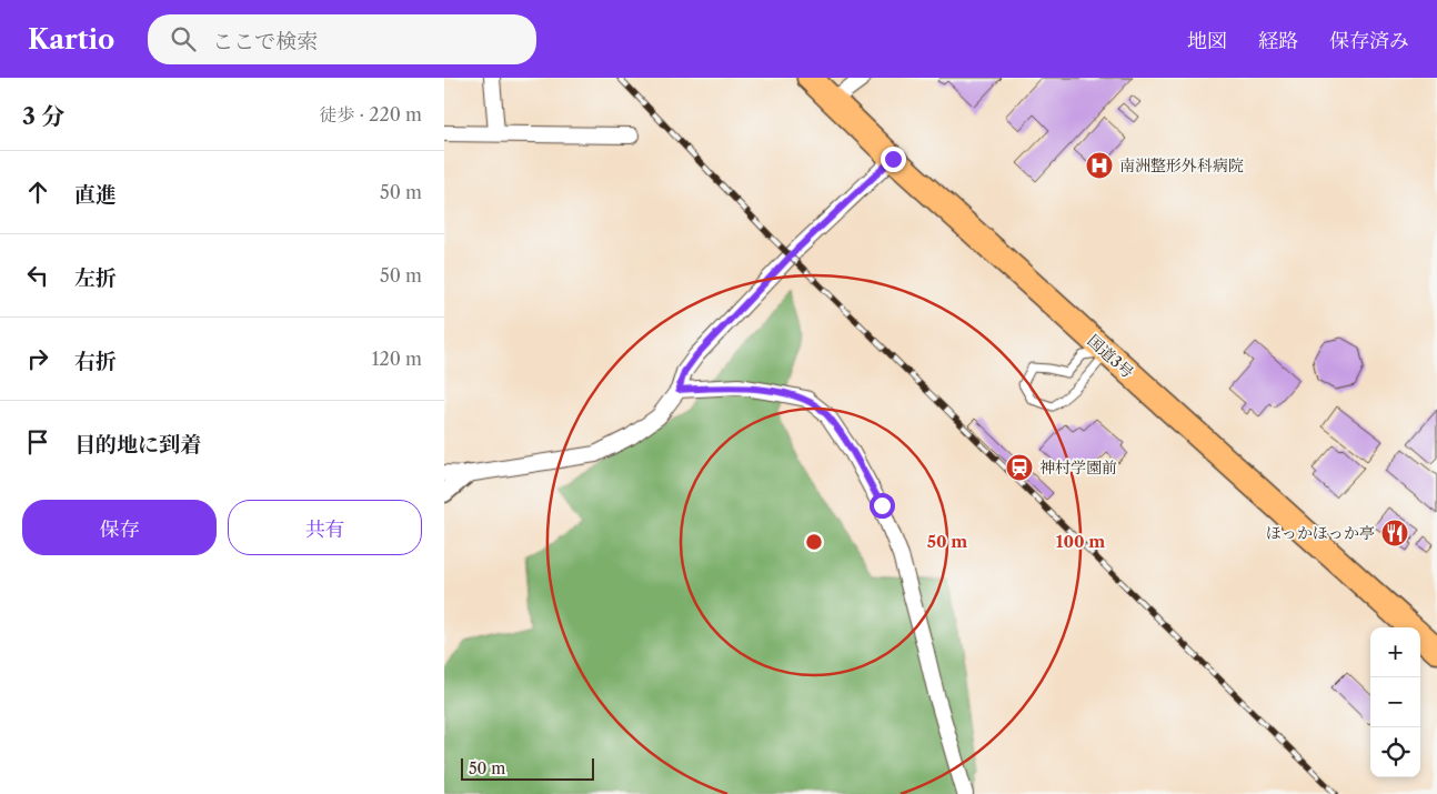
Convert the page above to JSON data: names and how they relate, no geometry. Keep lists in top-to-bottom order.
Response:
{
  "streets": {
    "highway": ["国道3号"]
  },
  "places": {
    "hospital": ["南洲整形外科病院"],
    "station": ["神村学園前"],
    "restaurant": ["ほっかほっか亭"]
  },
  "scale_bar": "50 m",
  "page": {
    "header": "Kartio",
    "search": "ここで検索",
    "nav": ["地図", "経路", "保存済み"],
    "heading": ["3 分", "徒歩 · 220 m"],
    "list": [
      ["直進", "50 m"],
      ["左折", "50 m"],
      ["右折", "120 m"],
      "目的地に到着"
    ],
    "buttons": ["保存", "共有"],
    "map_buttons": ["+", "−"],
    "scale": "50 m"
  },
  "rings": ["50 m", "100 m"]
}
